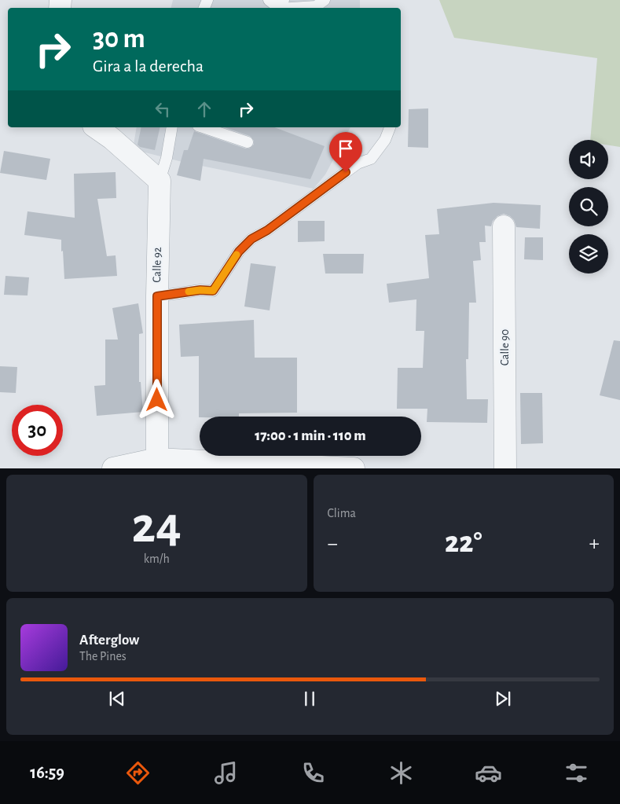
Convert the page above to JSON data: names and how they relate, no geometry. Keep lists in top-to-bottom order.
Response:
{
  "streets": {
    "street": ["Calle 92", "Calle 90"]
  },
  "page": {
    "turn": ["30 m", "Gira a la derecha"],
    "limit": "30",
    "trip": "17:00 · 1 min · 110 m",
    "tile": [
      ["24", "km/h"],
      "Clima"
    ],
    "heat": ["−", "22°", "+"],
    "song": ["Afterglow", "The Pines"],
    "tabs": "16:59"
  }
}
